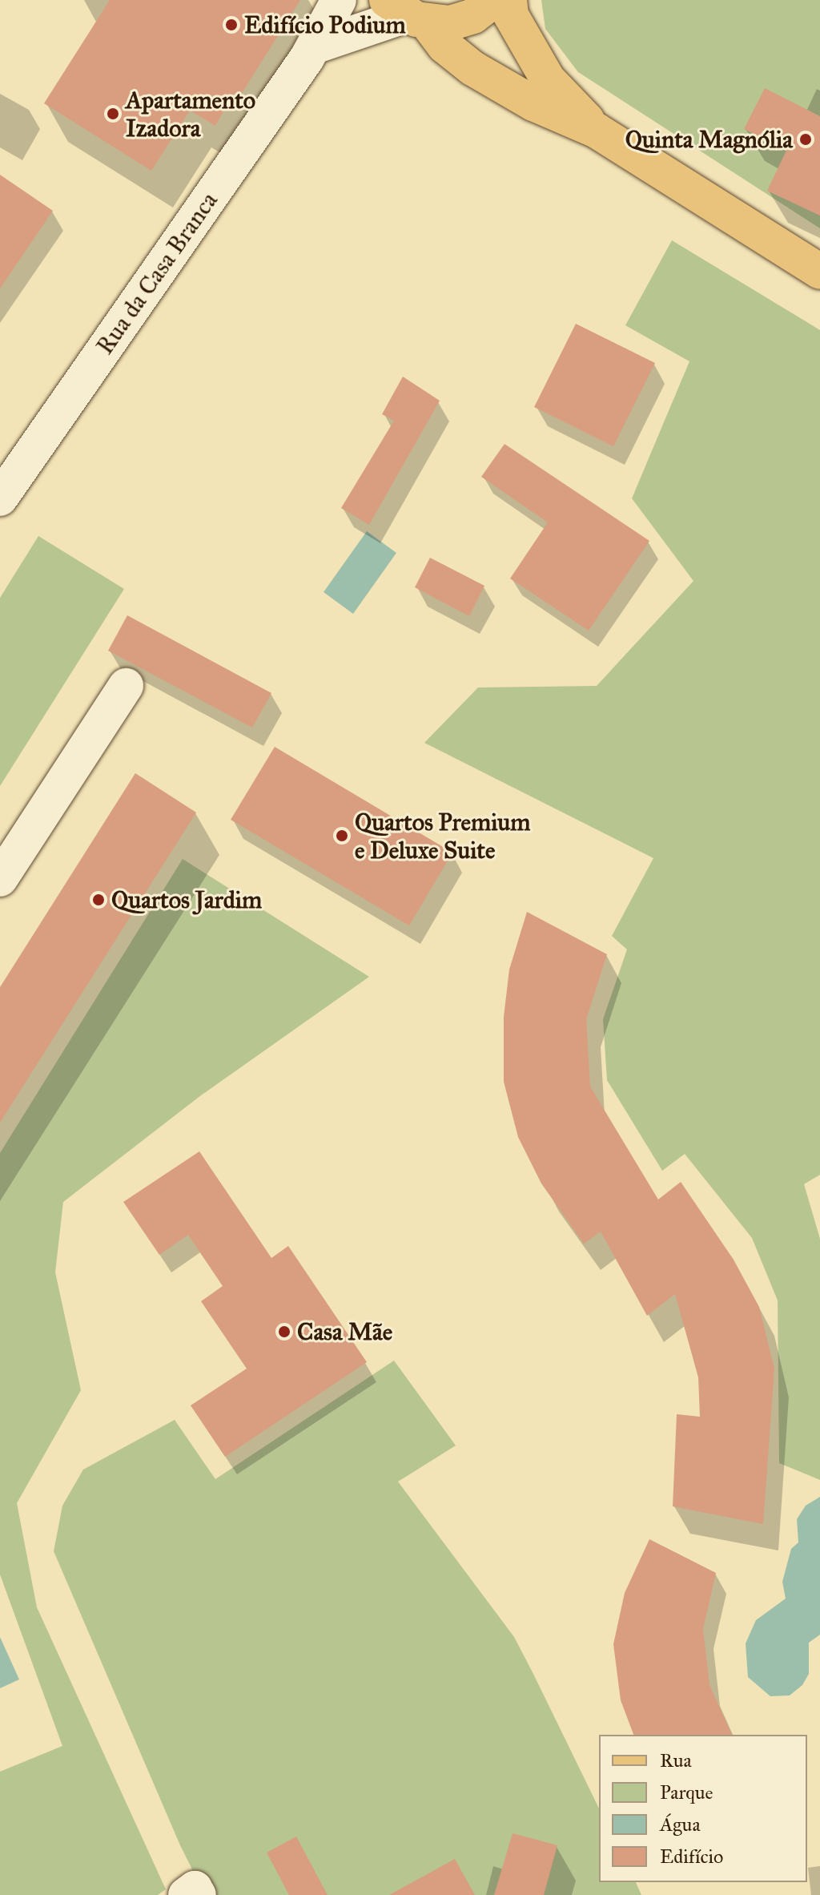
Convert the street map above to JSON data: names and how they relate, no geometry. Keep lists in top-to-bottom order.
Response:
{
  "streets": {
    "street": ["Rua da Casa Branca"]
  },
  "places": [
    "Edifício Podium",
    "Apartamento Izadora",
    "Quinta Magnólia",
    "Quartos Premium e Deluxe Suite",
    "Quartos Jardim",
    "Casa Mãe"
  ],
  "legend": [
    "Rua",
    "Parque",
    "Água",
    "Edifício"
  ]
}
